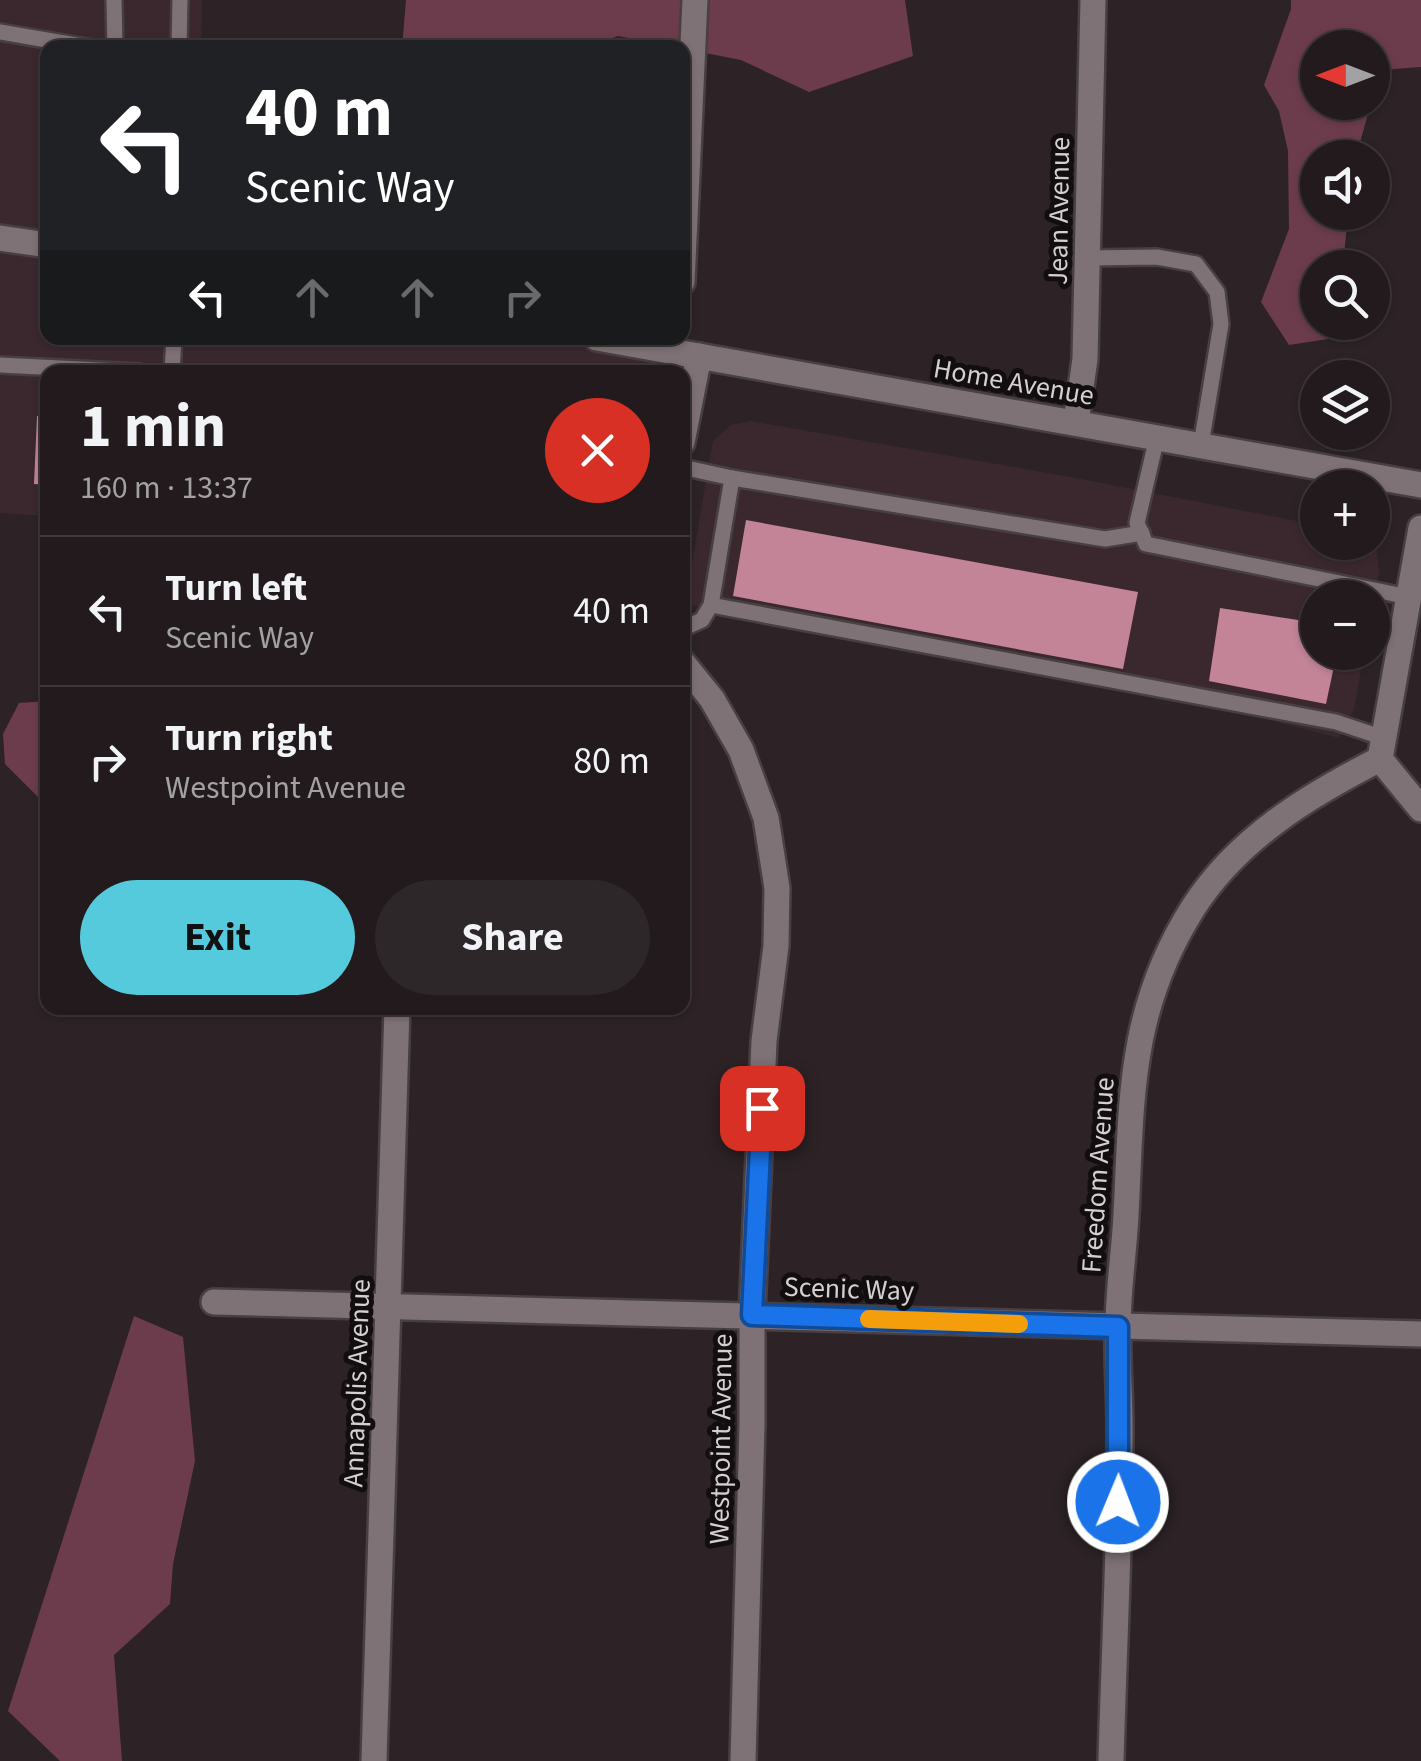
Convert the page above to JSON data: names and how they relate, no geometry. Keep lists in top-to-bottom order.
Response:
{
  "streets": {
    "street": [
      "Jean Avenue",
      "Home Avenue",
      "Freedom Avenue",
      "Scenic Way",
      "Annapolis Avenue",
      "Westpoint Avenue"
    ]
  },
  "crossings": [
    ["Jean Avenue", "Home Avenue"],
    ["Freedom Avenue", "Scenic Way"],
    ["Scenic Way", "Annapolis Avenue"],
    ["Scenic Way", "Westpoint Avenue"]
  ],
  "north": "left",
  "page": {
    "map_buttons": ["+", "−"],
    "turn": ["40 m", "Scenic Way"],
    "heading": ["1 min", "160 m · 13:37"],
    "list": [
      {
        "name": "Turn left",
        "note": "Scenic Way",
        "value": "40 m"
      },
      {
        "name": "Turn right",
        "note": "Westpoint Avenue",
        "value": "80 m"
      }
    ],
    "buttons": ["Exit", "Share"]
  }
}
